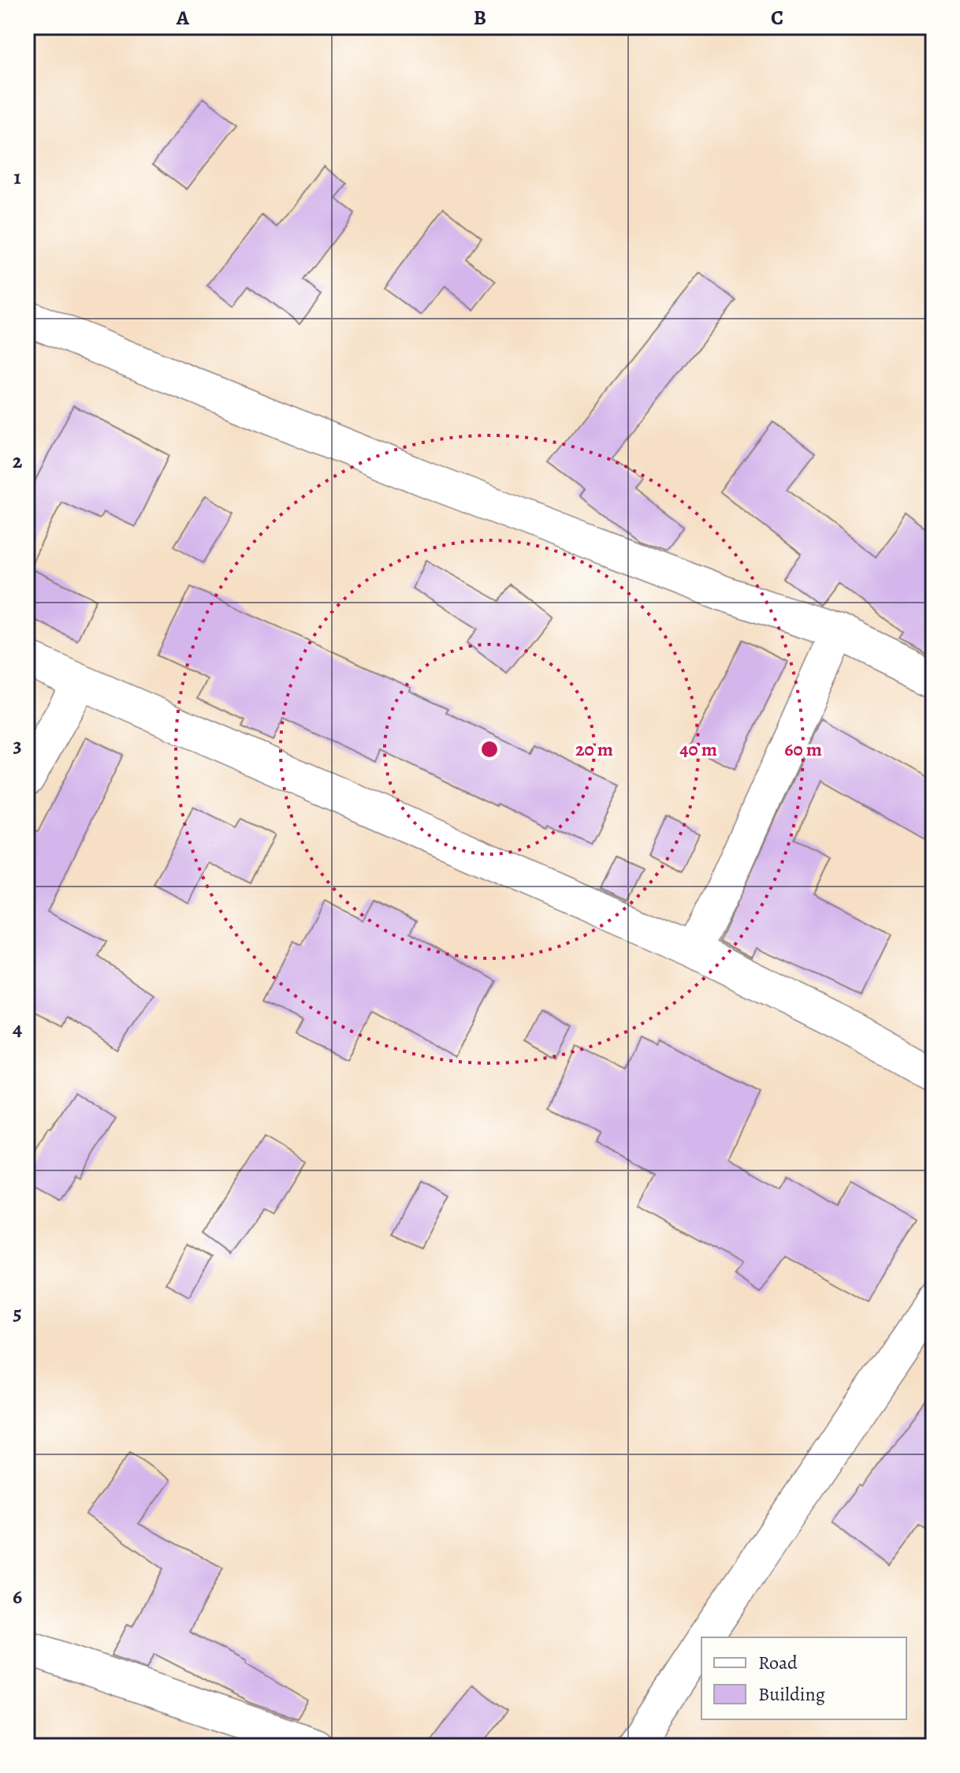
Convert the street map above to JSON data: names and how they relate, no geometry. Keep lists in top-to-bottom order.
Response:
{
  "legend": ["Road", "Building"],
  "grid": {
    "columns": ["A", "B", "C"],
    "rows": [
      "1",
      "2",
      "3",
      "4",
      "5",
      "6"
    ]
  },
  "rings": ["20 m", "40 m", "60 m"]
}
